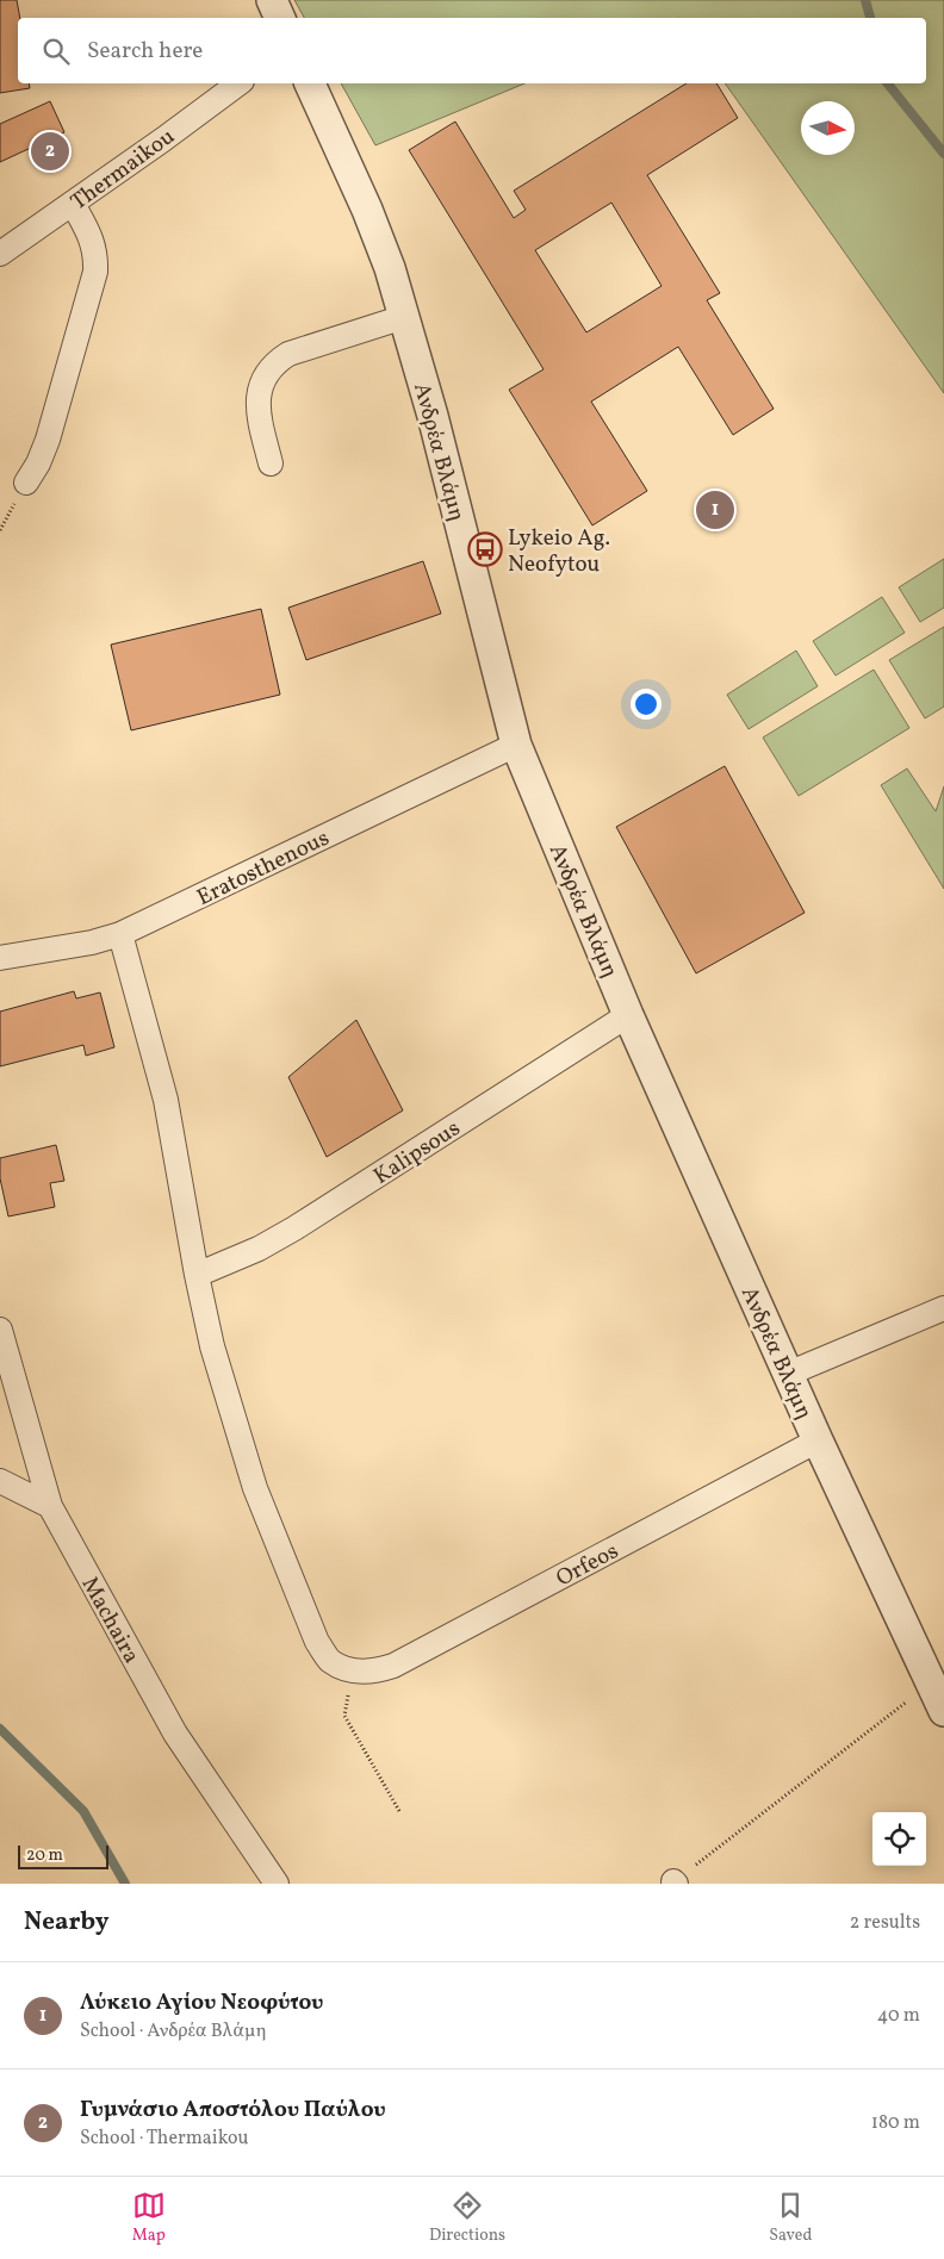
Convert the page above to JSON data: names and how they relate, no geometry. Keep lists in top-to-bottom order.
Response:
{
  "streets": {
    "street": [
      "Thermaikou",
      "Ανδρέα Βλάμη",
      "Eratosthenous",
      "Kalipsous",
      "Orfeos",
      "Machaira"
    ]
  },
  "crossings": [
    ["Ανδρέα Βλάμη", "Eratosthenous"],
    ["Ανδρέα Βλάμη", "Kalipsous"],
    ["Ανδρέα Βλάμη", "Orfeos"]
  ],
  "places": {
    "bus stop": ["Lykeio Ag. Neofytou"]
  },
  "scale_bar": "20 m",
  "north": "right",
  "page": {
    "search": "Search here",
    "pins": ["2", "1"],
    "scale": "20 m",
    "heading": ["Nearby", "2 results"],
    "list": [
      {
        "mark": "1",
        "name": "Λύκειο Αγίου Νεοφύτου",
        "note": "School · Ανδρέα Βλάμη",
        "value": "40 m"
      },
      {
        "mark": "2",
        "name": "Γυμνάσιο Αποστόλου Παύλου",
        "note": "School · Thermaikou",
        "value": "180 m"
      }
    ],
    "nav": ["Map", "Directions", "Saved"]
  }
}
